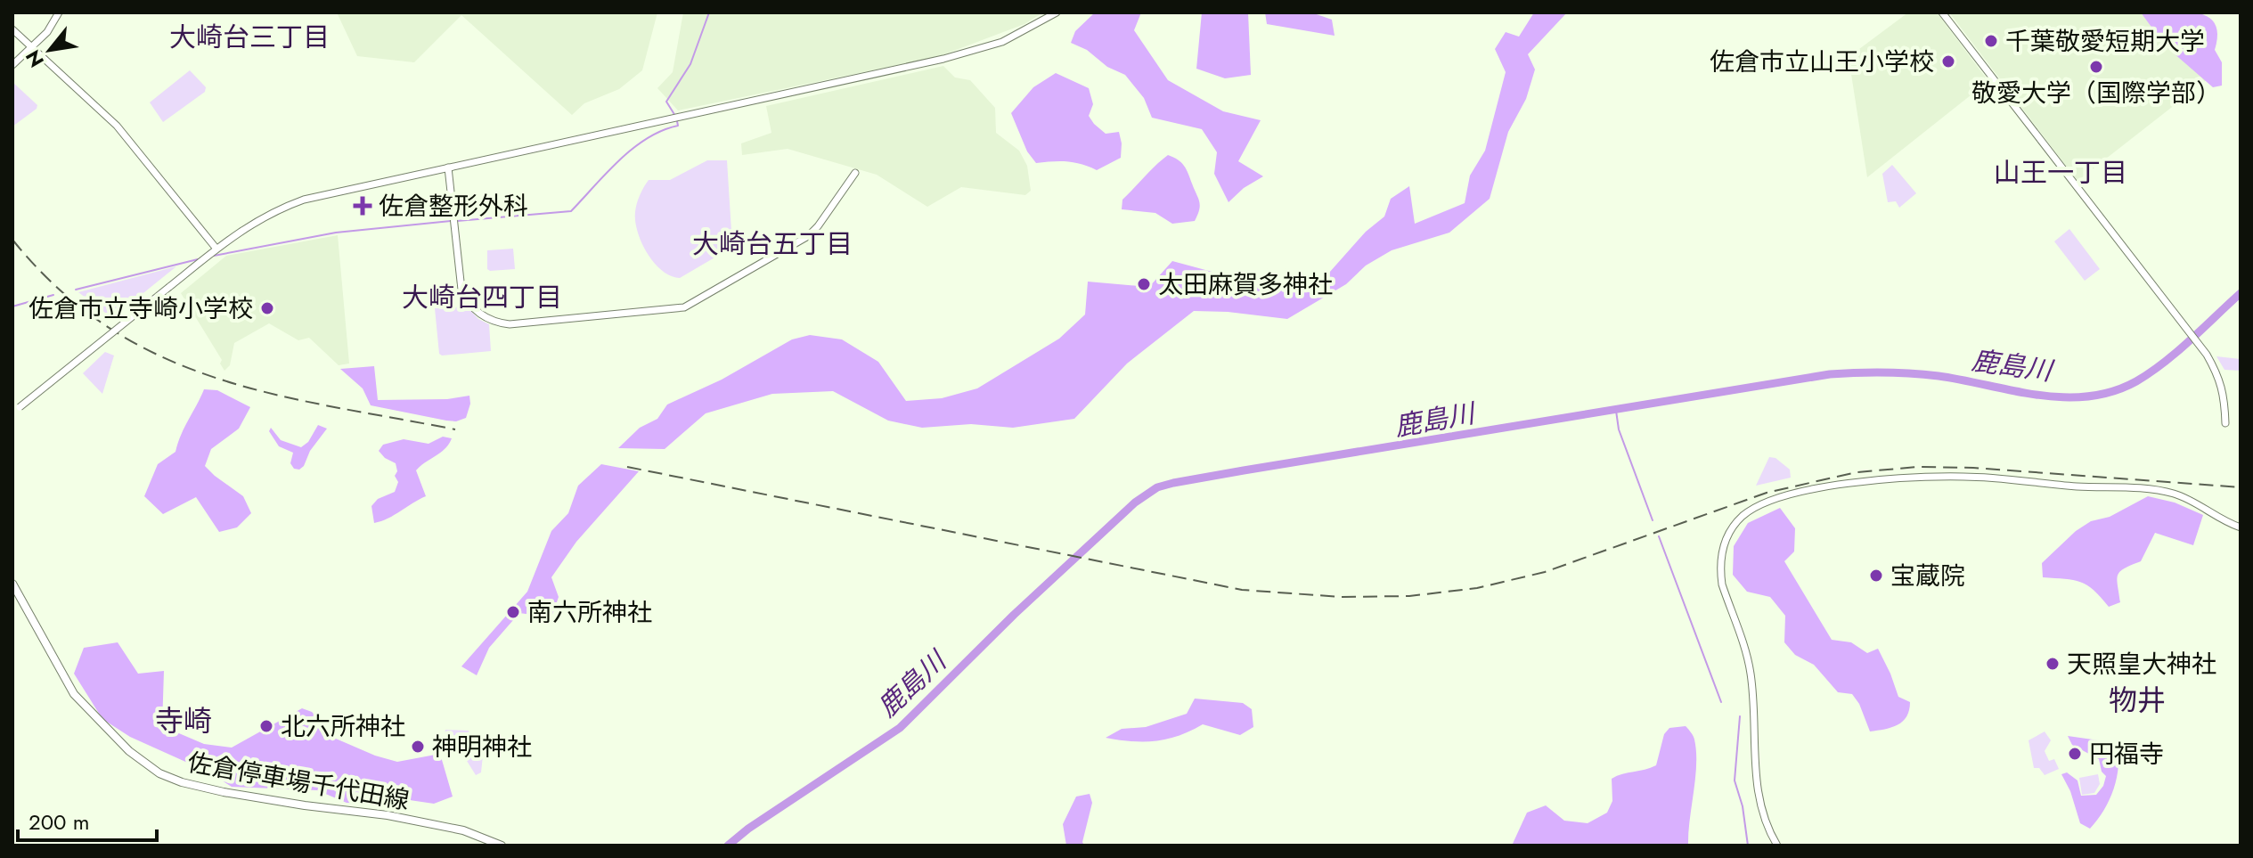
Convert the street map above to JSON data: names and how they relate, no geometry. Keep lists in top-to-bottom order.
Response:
{
  "streets": {
    "main road": ["佐倉停車場千代田線"]
  },
  "districts": [
    "大崎台三丁目",
    "山王一丁目",
    "大崎台五丁目",
    "大崎台四丁目",
    "物井",
    "寺崎"
  ],
  "water": ["鹿島川"],
  "places": {
    "other": [
      "千葉敬愛短期大学",
      "佐倉市立山王小学校",
      "敬愛大学（国際学部）",
      "太田麻賀多神社",
      "佐倉市立寺崎小学校",
      "宝蔵院",
      "南六所神社",
      "天照皇大神社",
      "北六所神社",
      "神明神社",
      "円福寺"
    ],
    "health": ["佐倉整形外科"]
  },
  "scale_bar": "200 m",
  "north": "bottom left"
}
